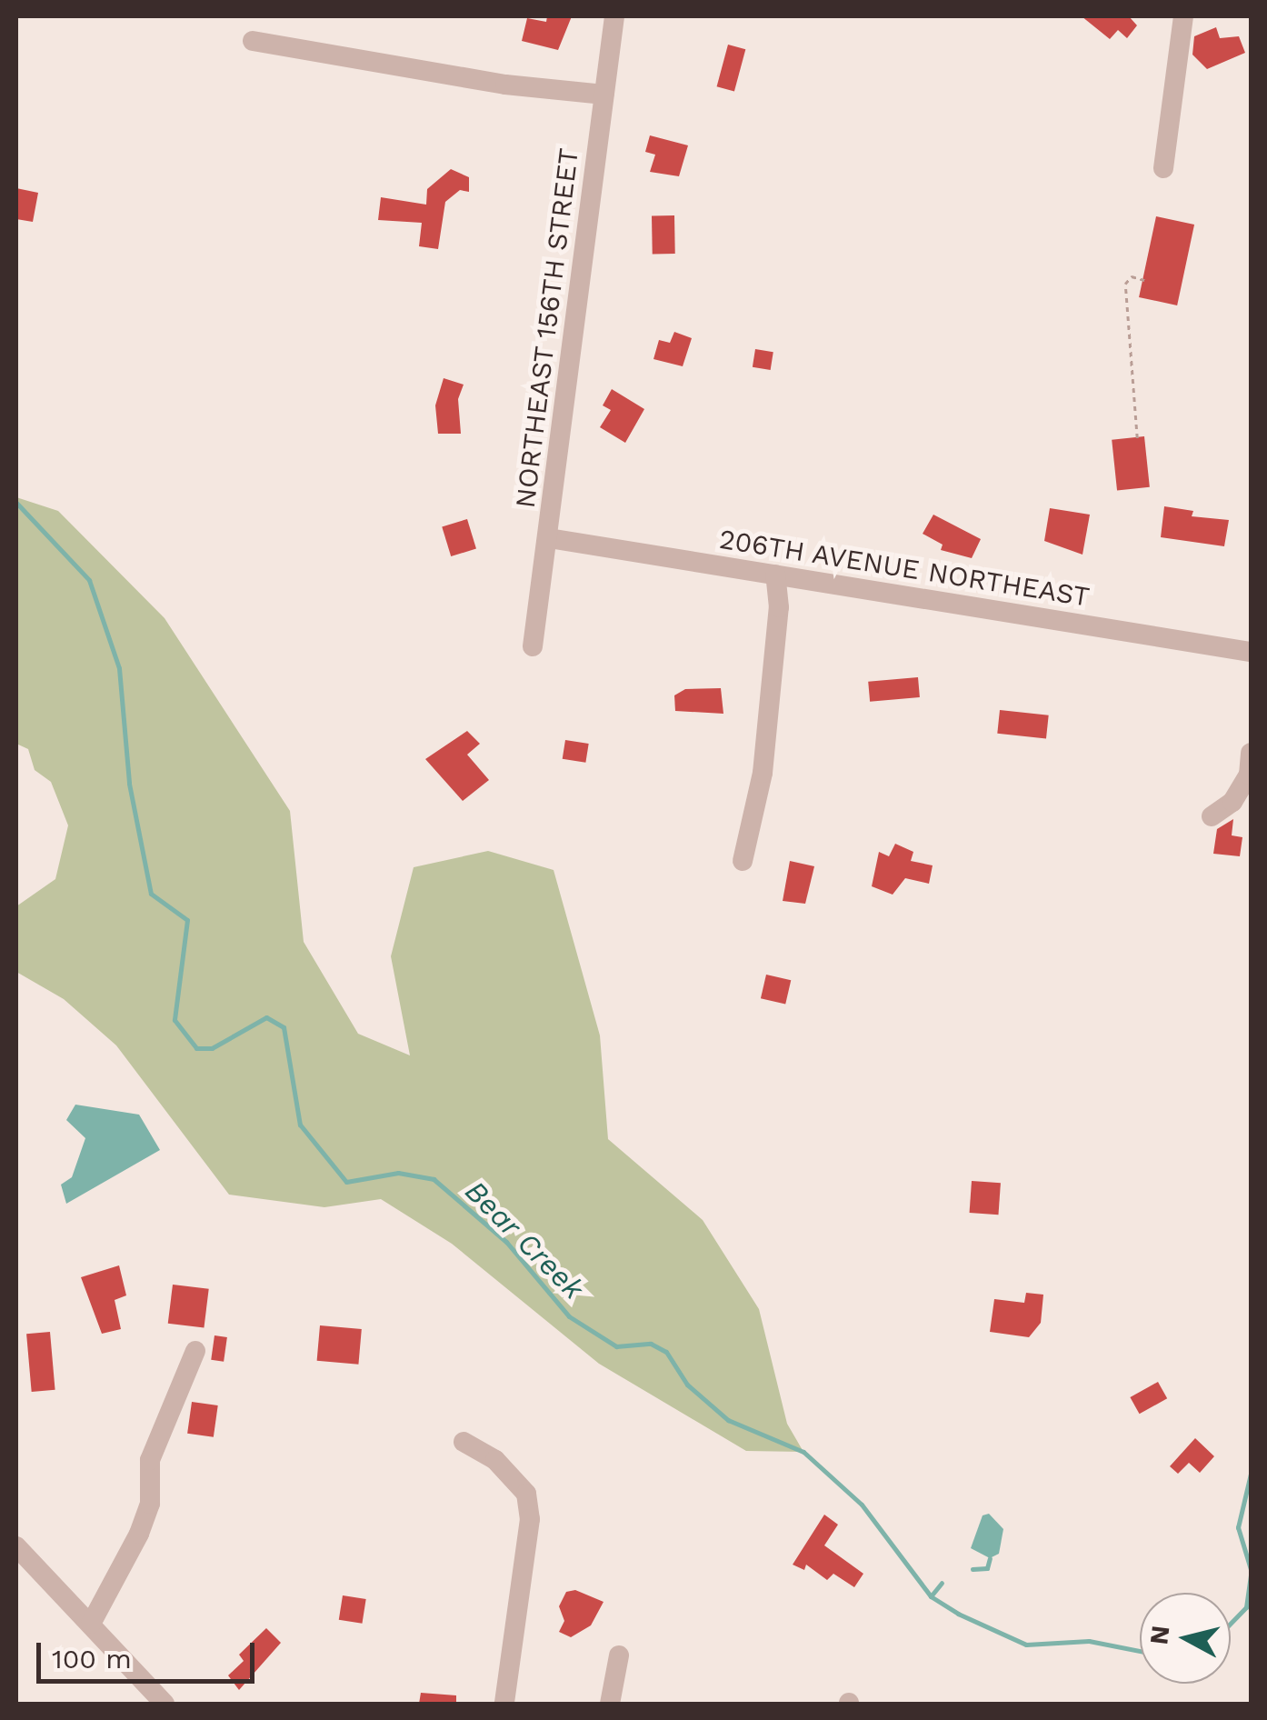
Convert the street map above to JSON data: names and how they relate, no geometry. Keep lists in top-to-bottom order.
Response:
{
  "streets": {
    "street": ["NORTHEAST 156TH STREET", "206TH AVENUE NORTHEAST"]
  },
  "crossings": [
    ["NORTHEAST 156TH STREET", "206TH AVENUE NORTHEAST"]
  ],
  "water": ["Bear Creek"],
  "scale_bar": "100 m",
  "north": "left"
}
